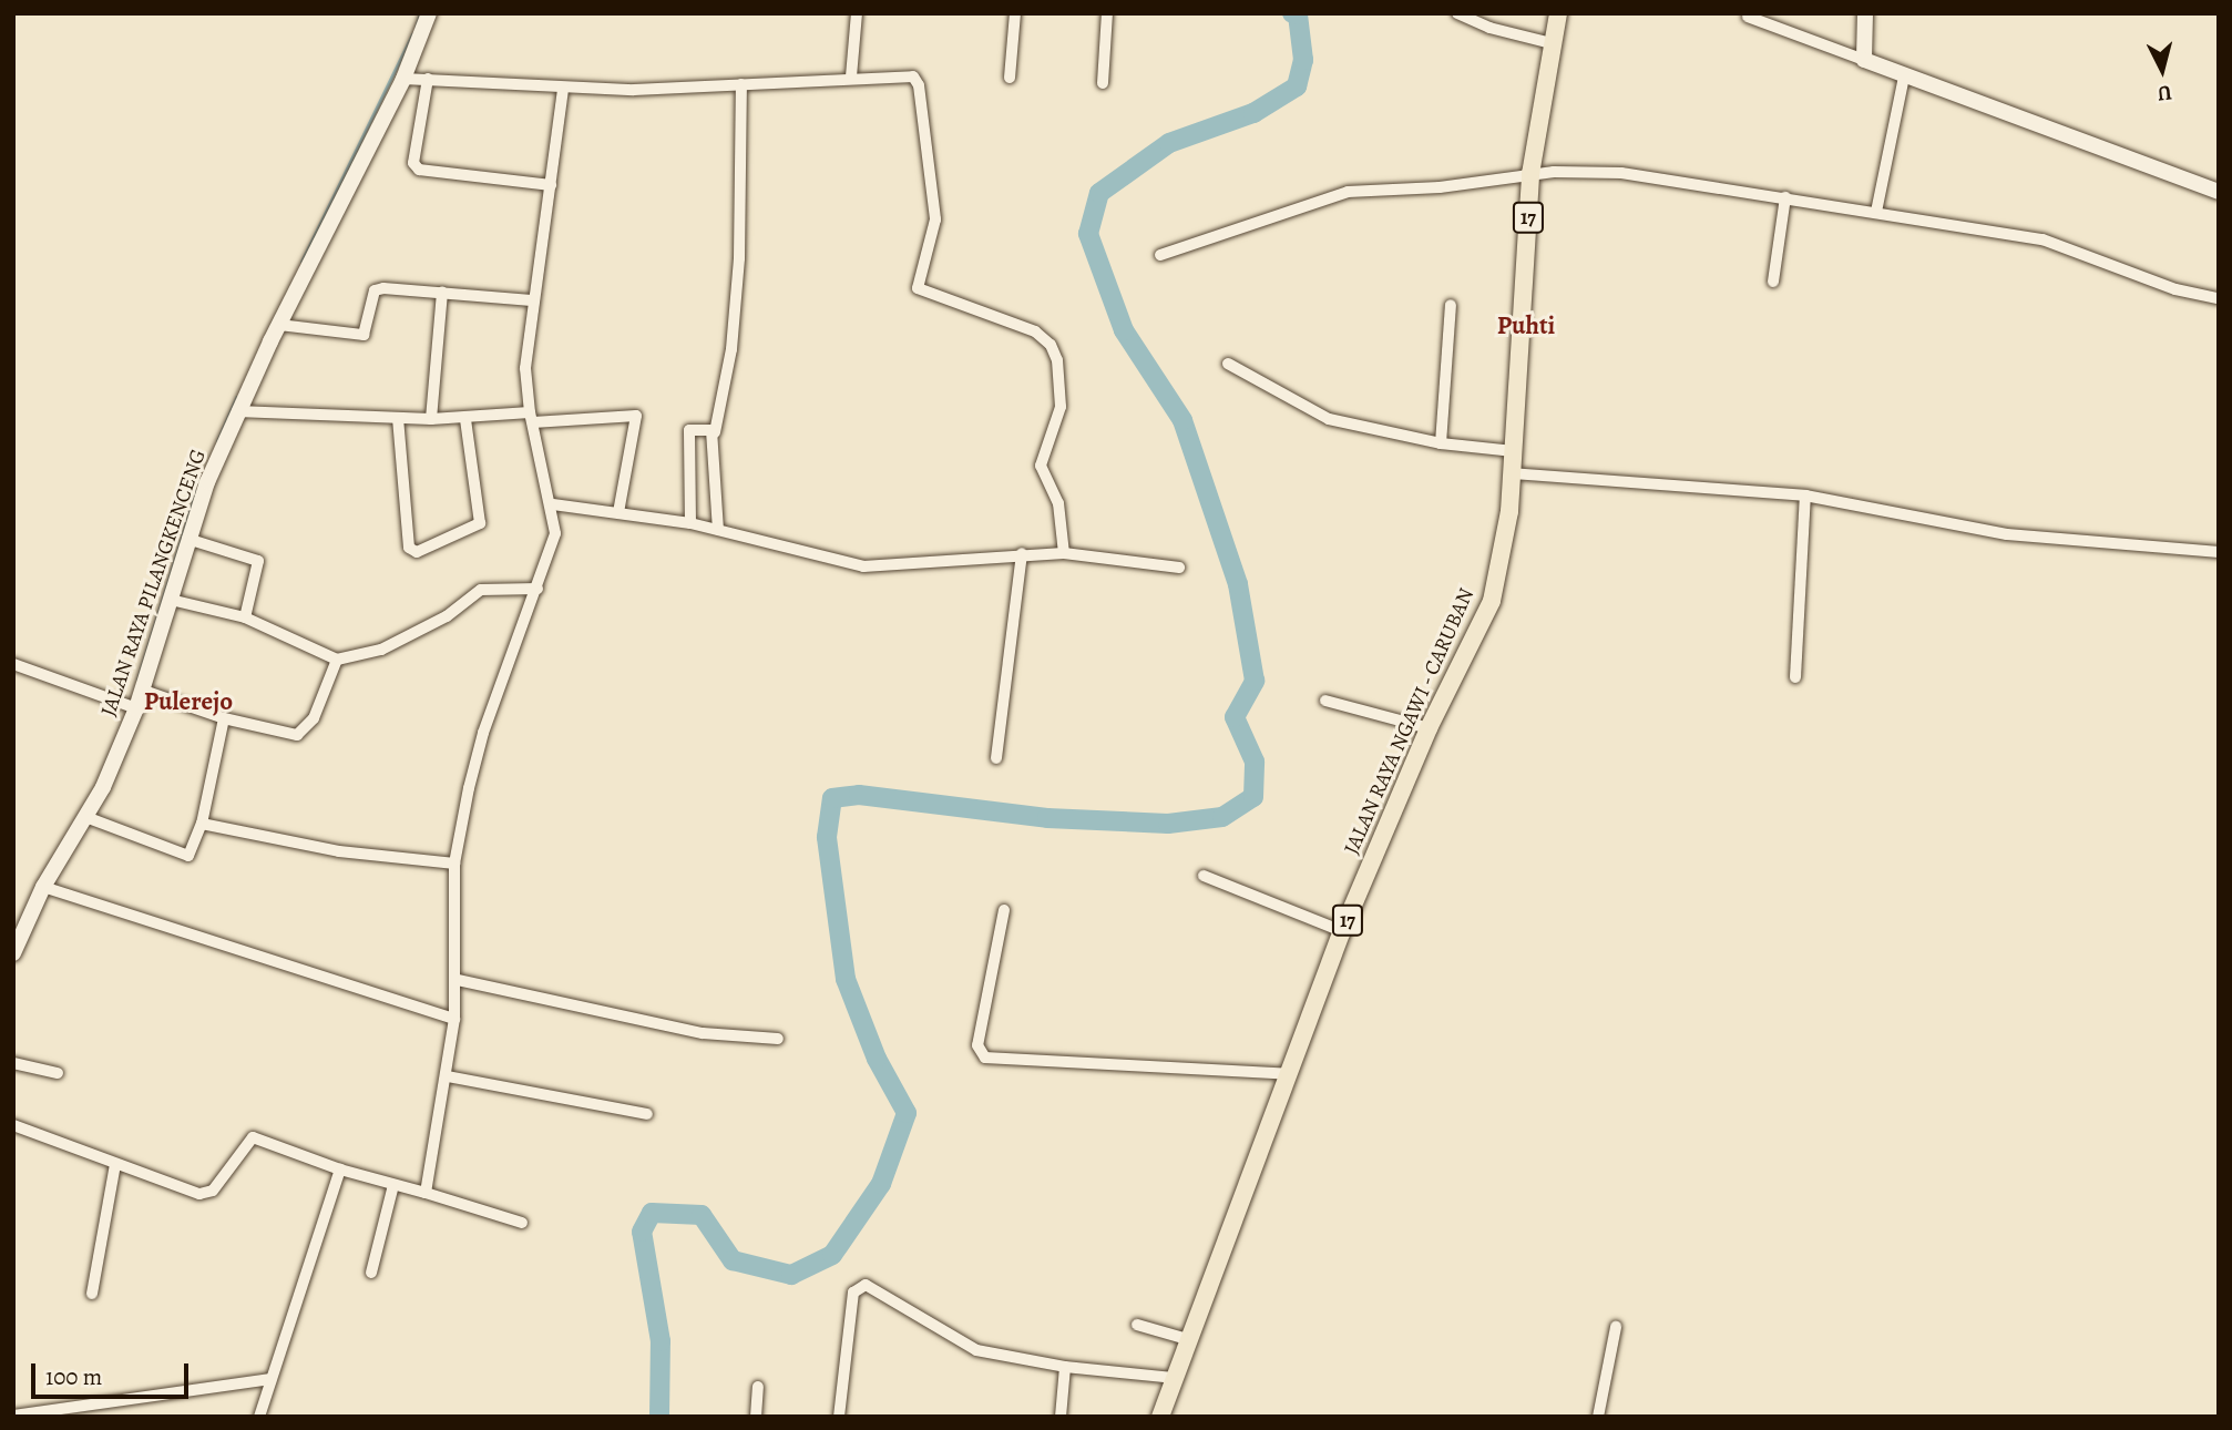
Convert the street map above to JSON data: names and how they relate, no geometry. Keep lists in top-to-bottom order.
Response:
{
  "streets": {
    "highway": ["17", "JALAN RAYA NGAWI - CARUBAN"],
    "main road": ["JALAN RAYA PILANGKENCENG"]
  },
  "districts": ["Puhti", "Pulerejo"],
  "scale_bar": "100 m",
  "north": "bottom"
}
